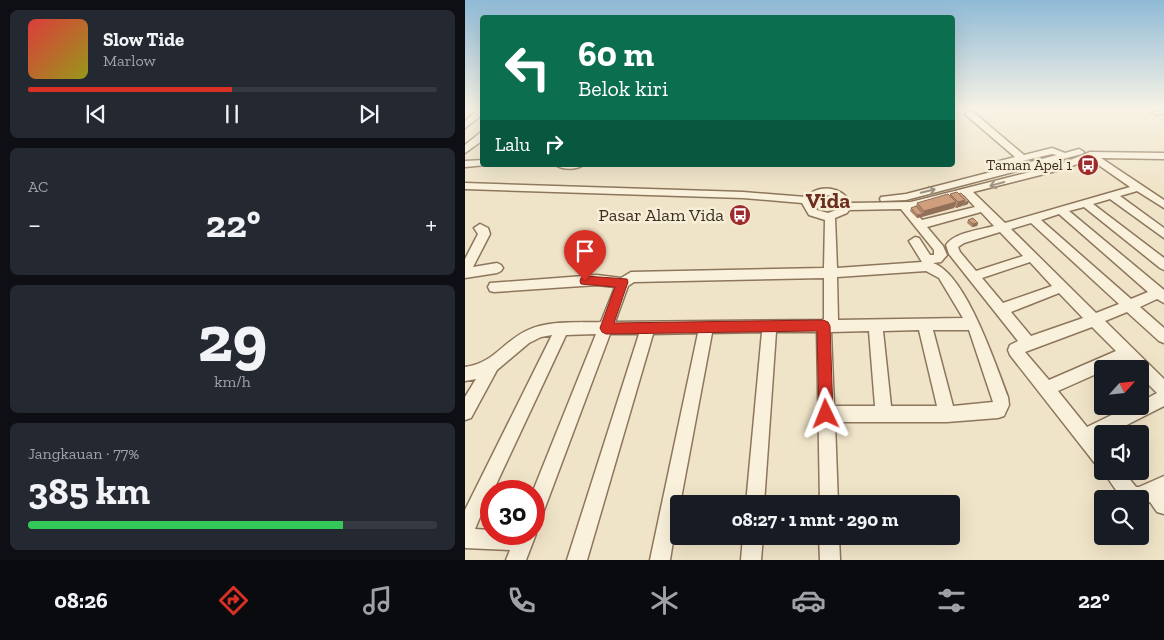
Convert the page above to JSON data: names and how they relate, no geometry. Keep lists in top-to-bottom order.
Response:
{
  "districts": ["Vida"],
  "places": {
    "bus stop": ["Taman Apel 1", "Pasar Alam Vida"]
  },
  "north": "top right",
  "page": {
    "turn": ["60 m", "Belok kiri"],
    "song": ["Slow Tide", "Marlow"],
    "then": "Lalu",
    "tile": [
      "AC",
      ["29", "km/h"],
      ["Jangkauan · 77%", "385 km"]
    ],
    "heat": ["−", "22°", "+"],
    "limit": "30",
    "trip": "08:27 · 1 mnt · 290 m",
    "tabs": ["08:26", "22°"]
  }
}
